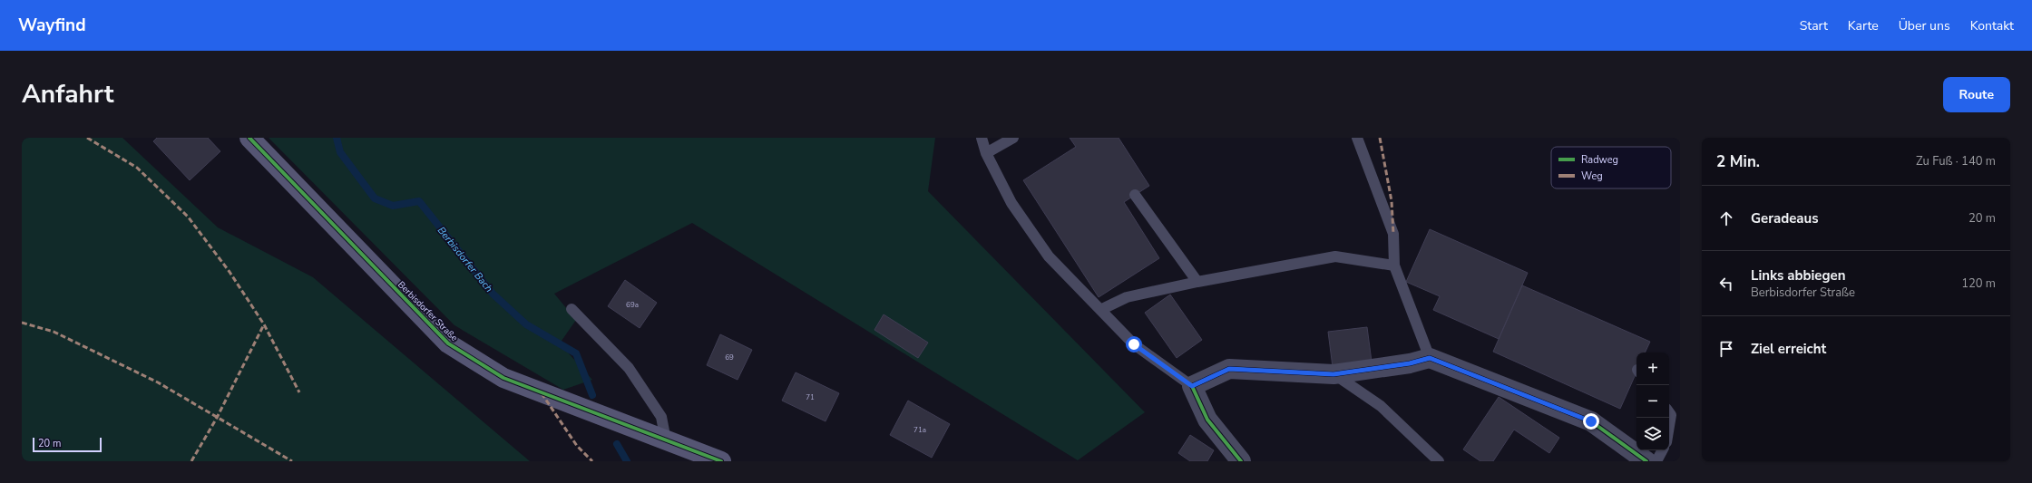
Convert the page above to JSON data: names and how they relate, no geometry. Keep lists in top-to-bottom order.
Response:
{
  "streets": {
    "street": ["Berbisdorfer Straße"]
  },
  "water": ["Berbisdorfer Bach"],
  "house_numbers": [
    "69a",
    "69",
    "71",
    "71a"
  ],
  "legend": ["Radweg", "Weg"],
  "scale_bar": "20 m",
  "page": {
    "header": "Wayfind",
    "nav": [
      "Start",
      "Karte",
      "Über uns",
      "Kontakt"
    ],
    "title": "Anfahrt",
    "buttons": "Route",
    "heading": ["2 Min.", "Zu Fuß · 140 m"],
    "list": [
      ["Geradeaus", "20 m"],
      ["Links abbiegen", "Berbisdorfer Straße", "120 m"],
      "Ziel erreicht"
    ],
    "map_buttons": ["+", "−"],
    "scale": "20 m"
  }
}
